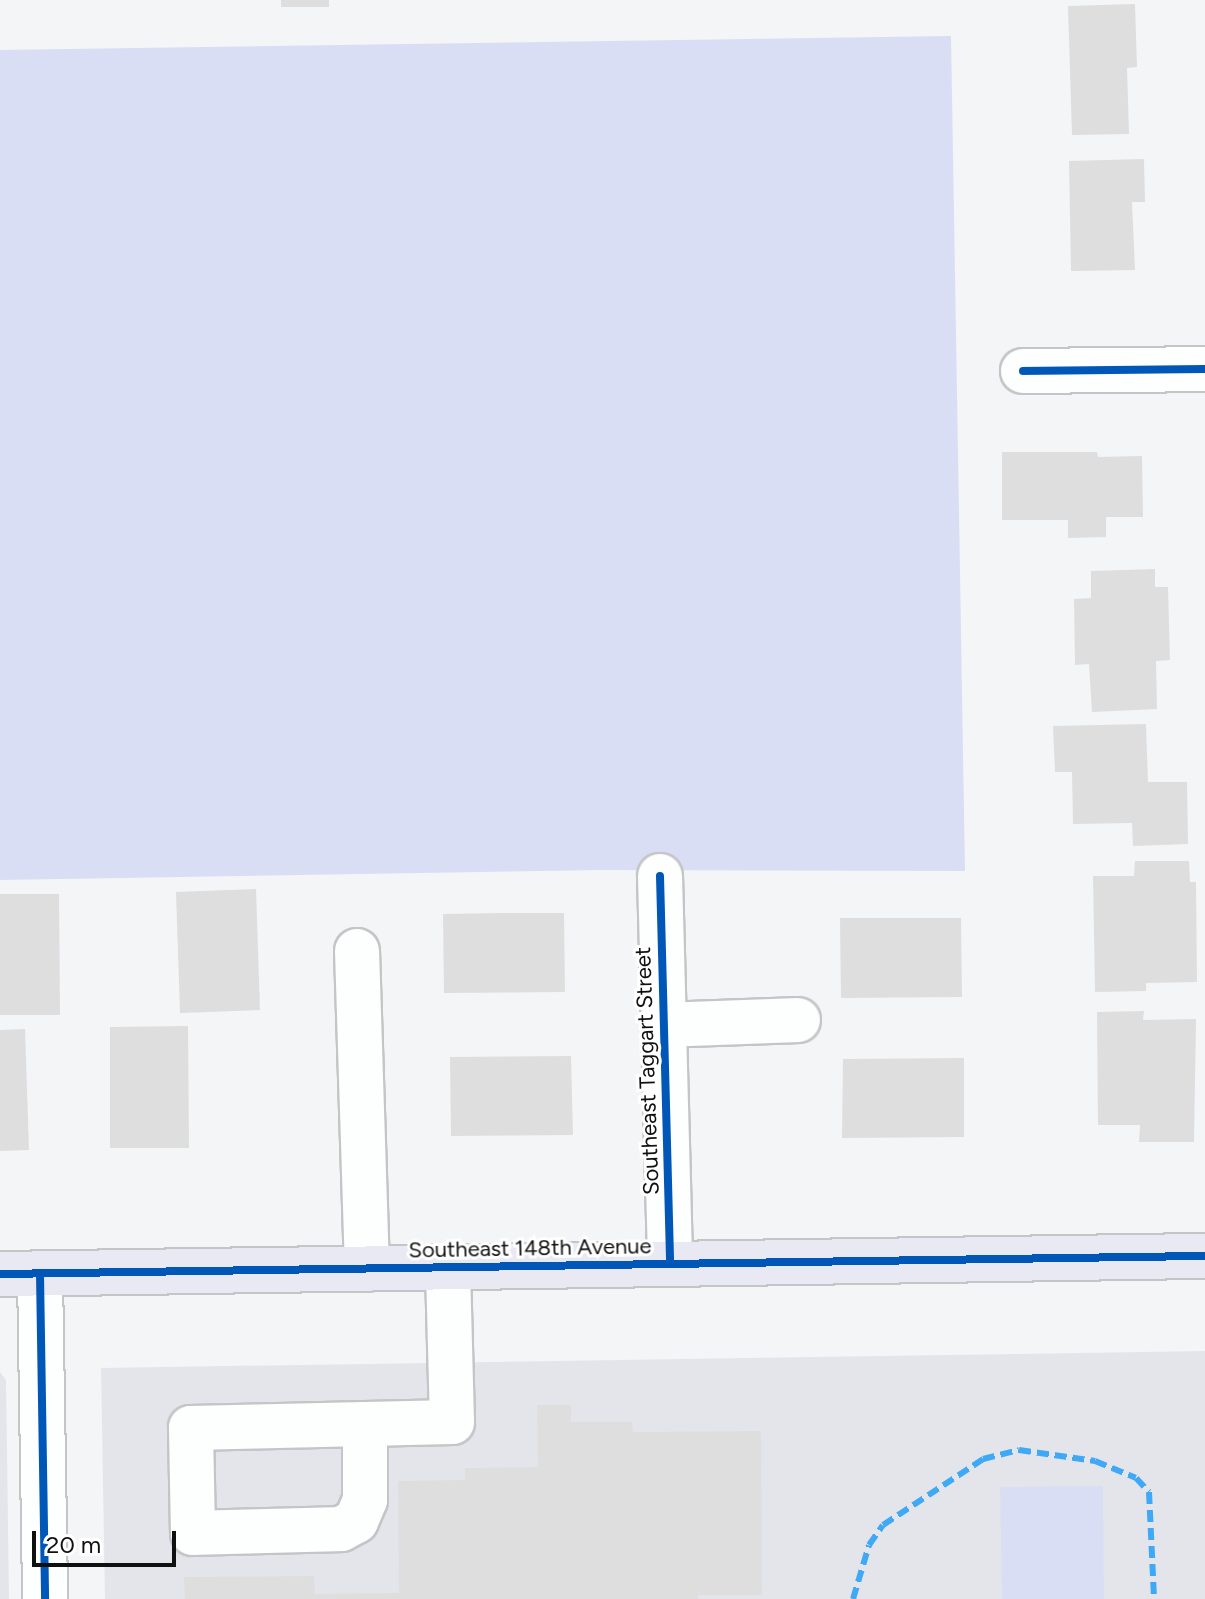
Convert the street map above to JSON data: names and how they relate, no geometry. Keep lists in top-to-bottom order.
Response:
{
  "streets": {
    "main road": ["Southeast 148th Avenue"],
    "street": ["Southeast Taggart Street"]
  },
  "crossings": [
    ["Southeast Taggart Street", "Southeast 148th Avenue"]
  ],
  "scale_bar": "20 m"
}
